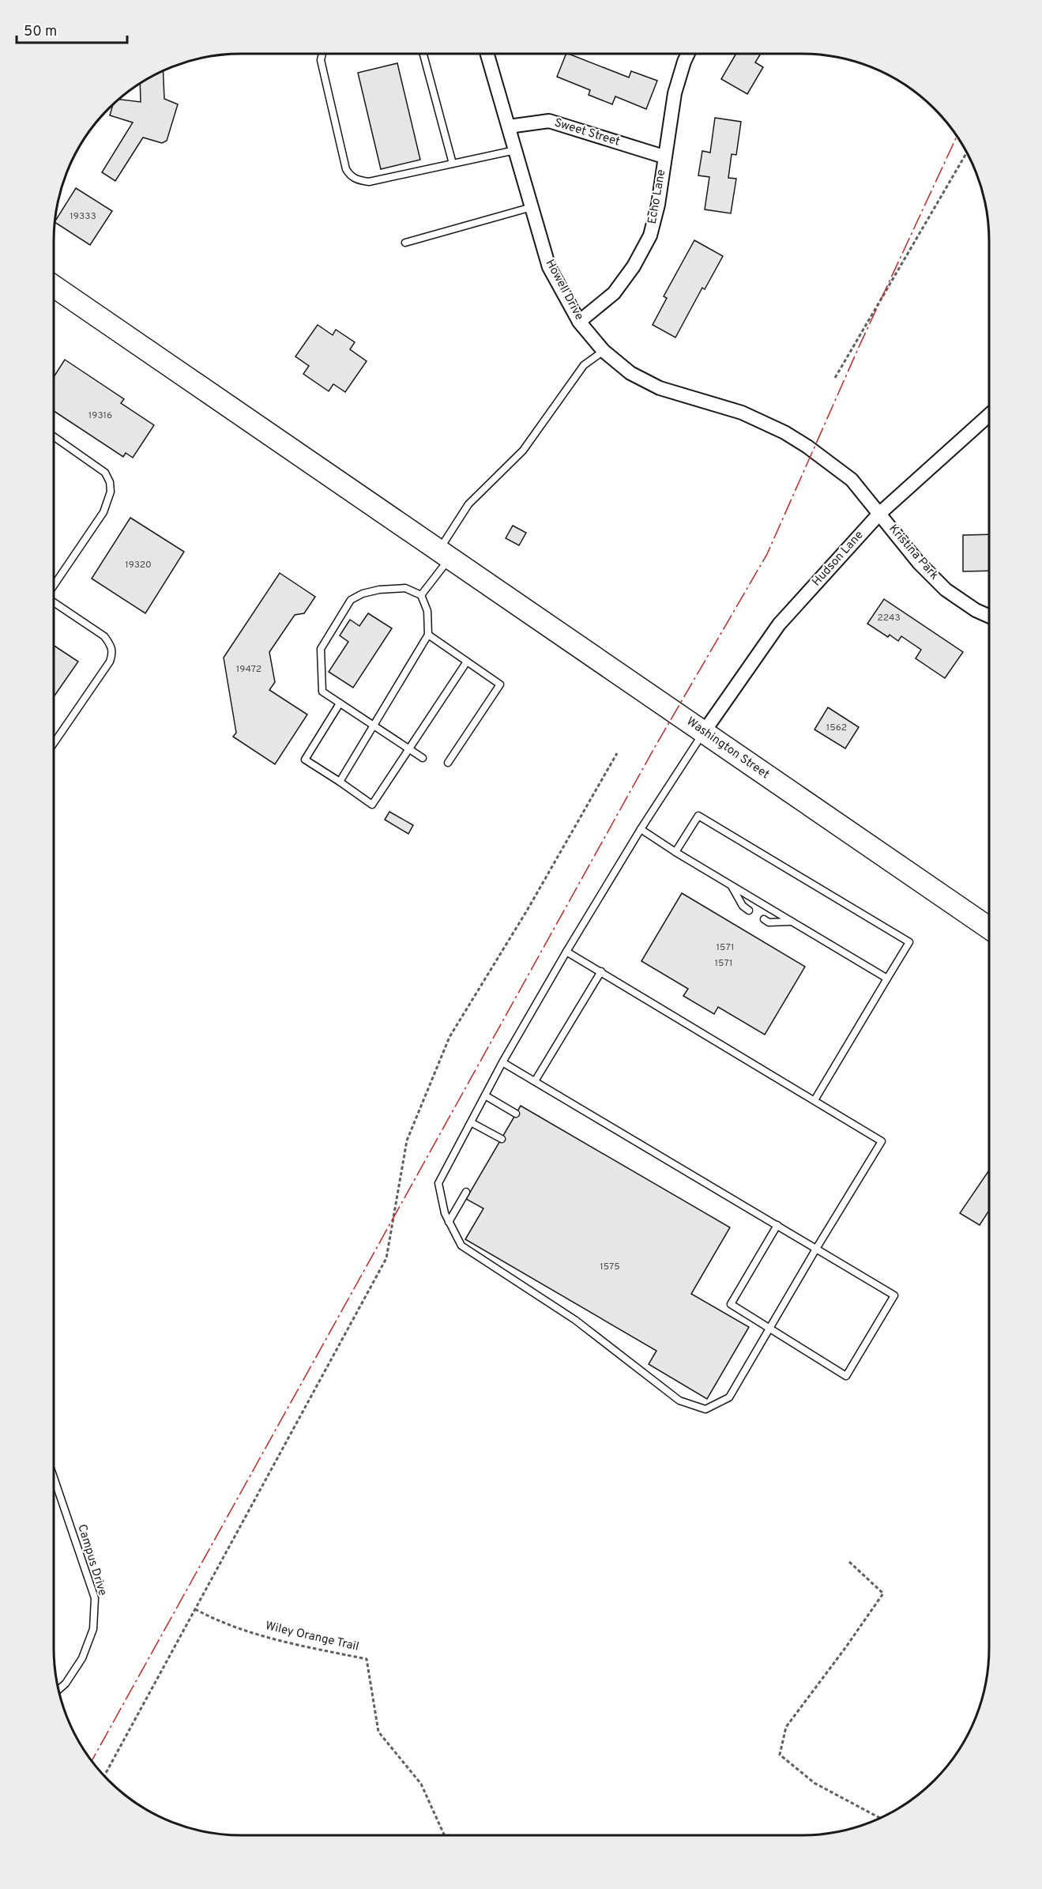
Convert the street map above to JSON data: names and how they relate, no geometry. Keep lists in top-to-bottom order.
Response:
{
  "streets": {
    "main road": ["Washington Street"],
    "street": [
      "Sweet Street",
      "Echo Lane",
      "Howell Drive",
      "Kristina Park",
      "Hudson Lane"
    ],
    "lane": ["Campus Drive"],
    "path": ["Wiley Orange Trail"]
  },
  "crossings": [
    ["Sweet Street", "Echo Lane"],
    ["Sweet Street", "Howell Drive"],
    ["Echo Lane", "Howell Drive"],
    ["Howell Drive", "Kristina Park"],
    ["Howell Drive", "Hudson Lane"],
    ["Kristina Park", "Hudson Lane"],
    ["Hudson Lane", "Washington Street"]
  ],
  "house_numbers": [
    "19333",
    "19316",
    "19320",
    "2243",
    "19472",
    "1562",
    "1571",
    "1571",
    "1575"
  ],
  "scale_bar": "50 m"
}
